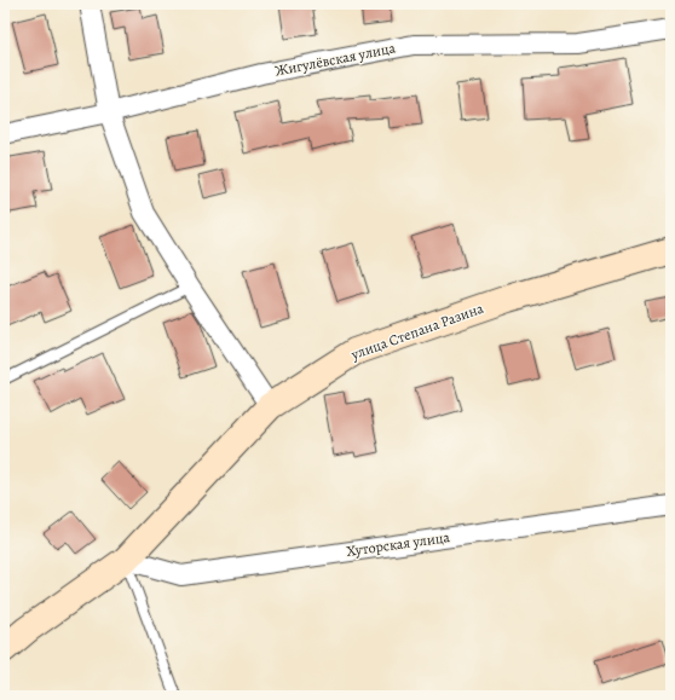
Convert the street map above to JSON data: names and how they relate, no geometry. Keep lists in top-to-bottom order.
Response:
{
  "streets": {
    "street": ["Жигулёвская улица", "улица Степана Разина", "Хуторская улица"]
  },
  "crossings": [
    ["улица Степана Разина", "Хуторская улица"]
  ]
}
